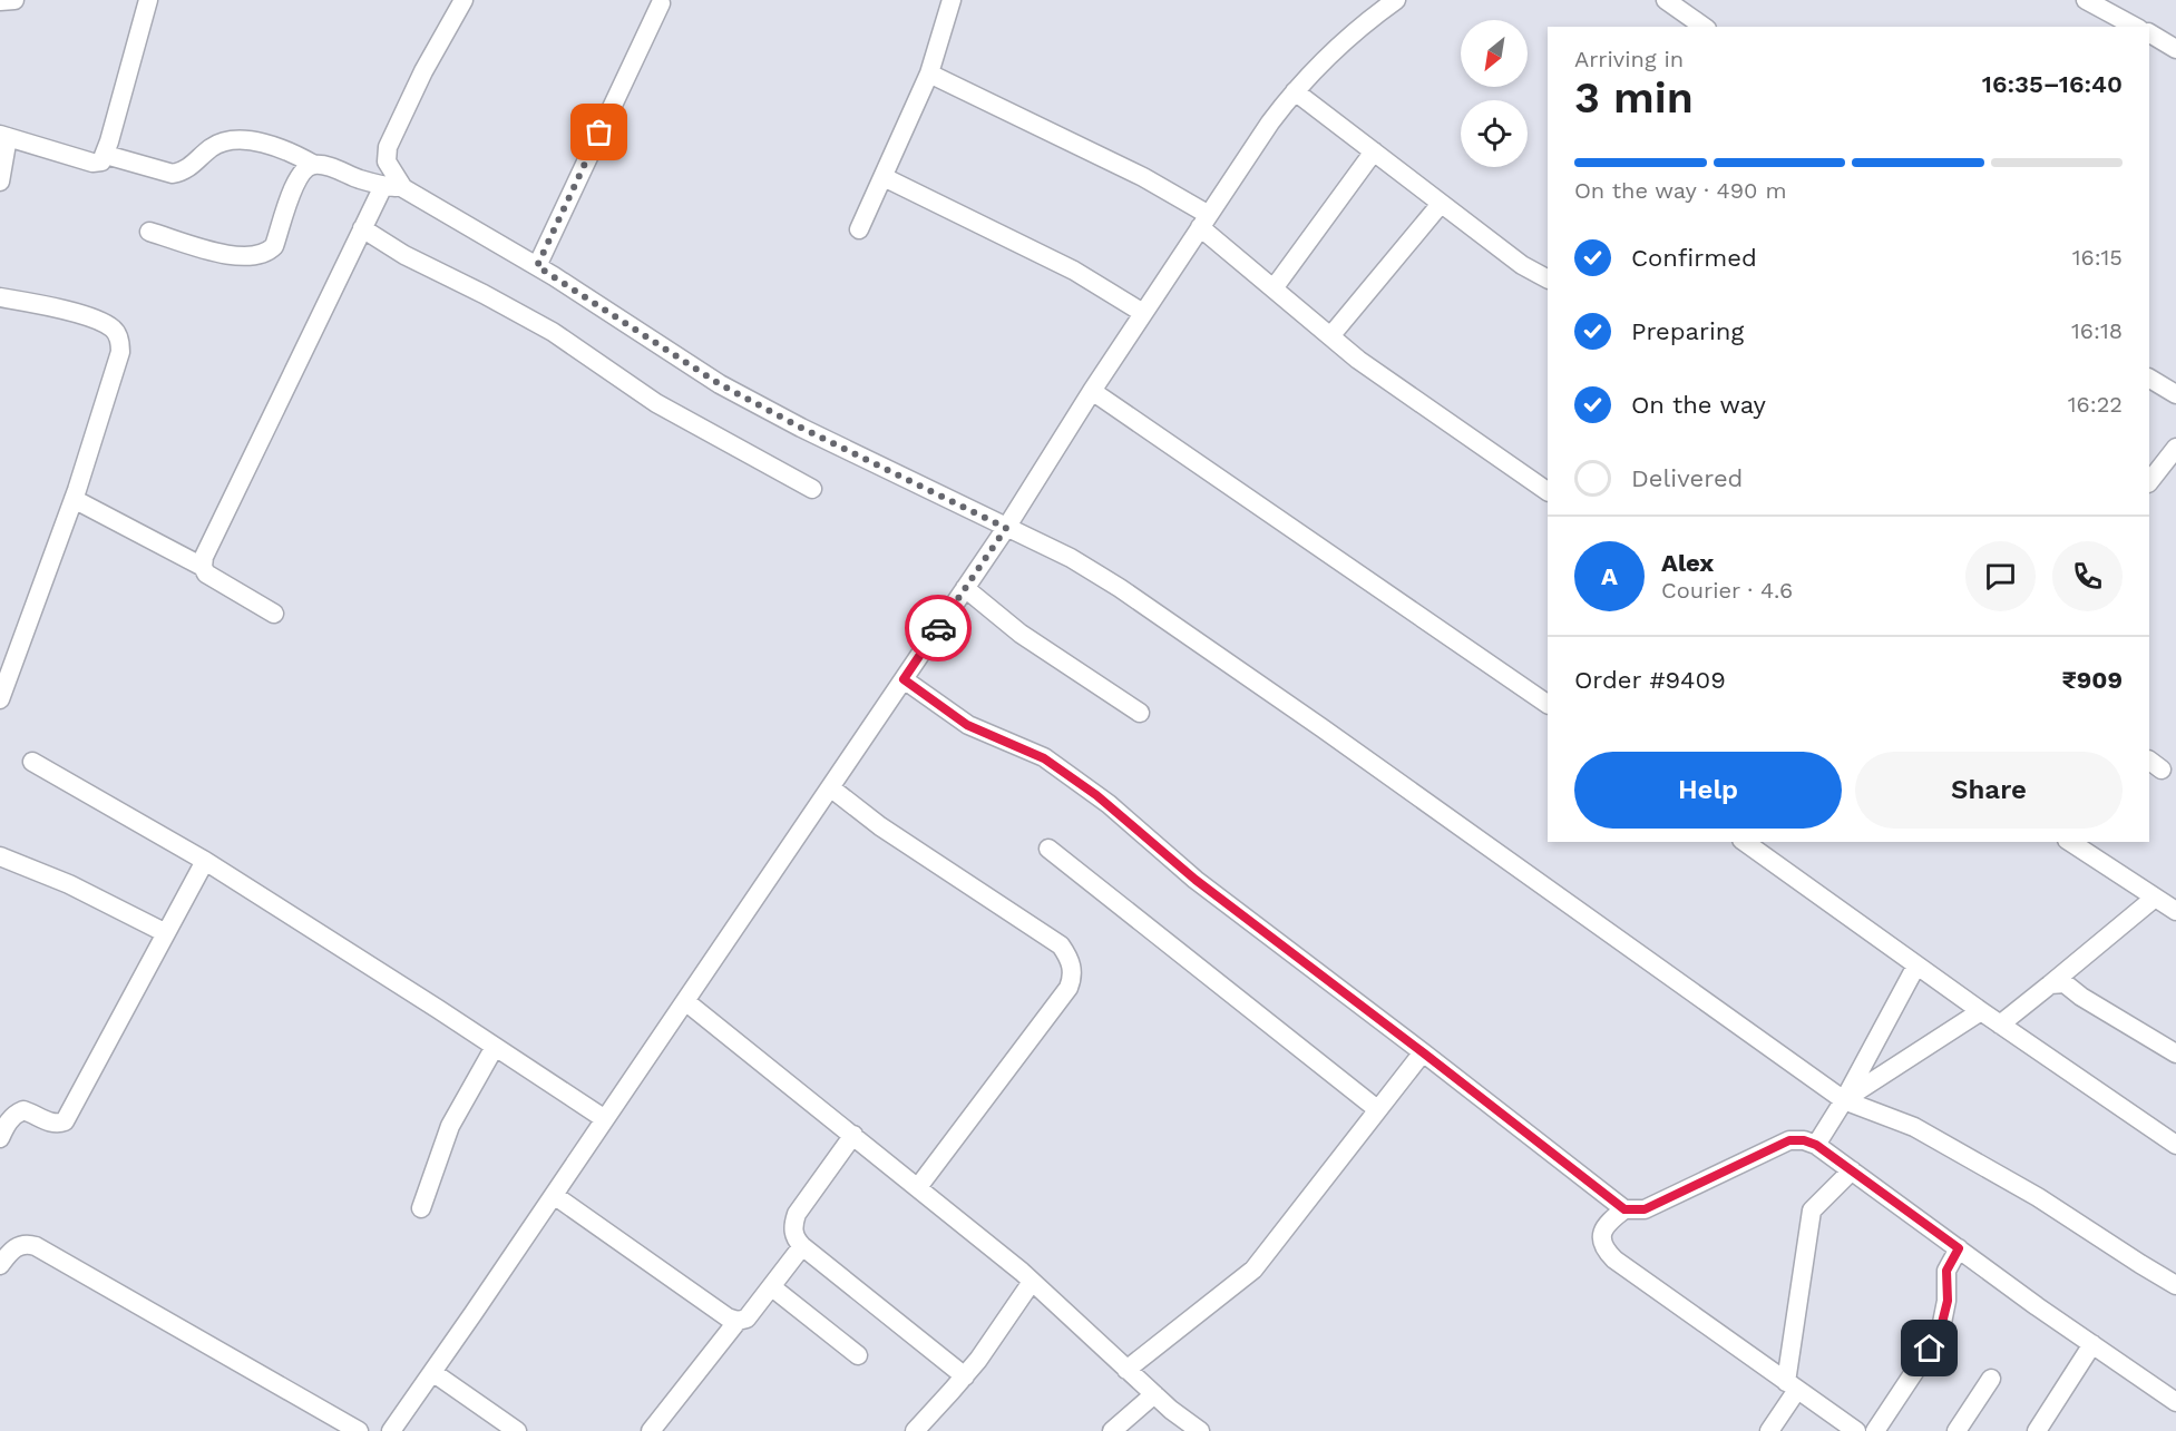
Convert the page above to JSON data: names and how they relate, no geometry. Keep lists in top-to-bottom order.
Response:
{
  "north": "bottom left",
  "page": {
    "heading": ["3 min", "Arriving in", "16:35–16:40"],
    "panel": [
      "Alex",
      "Courier · 4.6",
      "Order #9409",
      "₹909"
    ],
    "bar": "On the way · 490 m",
    "list": [
      ["Confirmed", "16:15"],
      ["Preparing", "16:18"],
      ["On the way", "16:22"],
      "Delivered"
    ],
    "round": "A",
    "buttons": ["Help", "Share"]
  }
}
